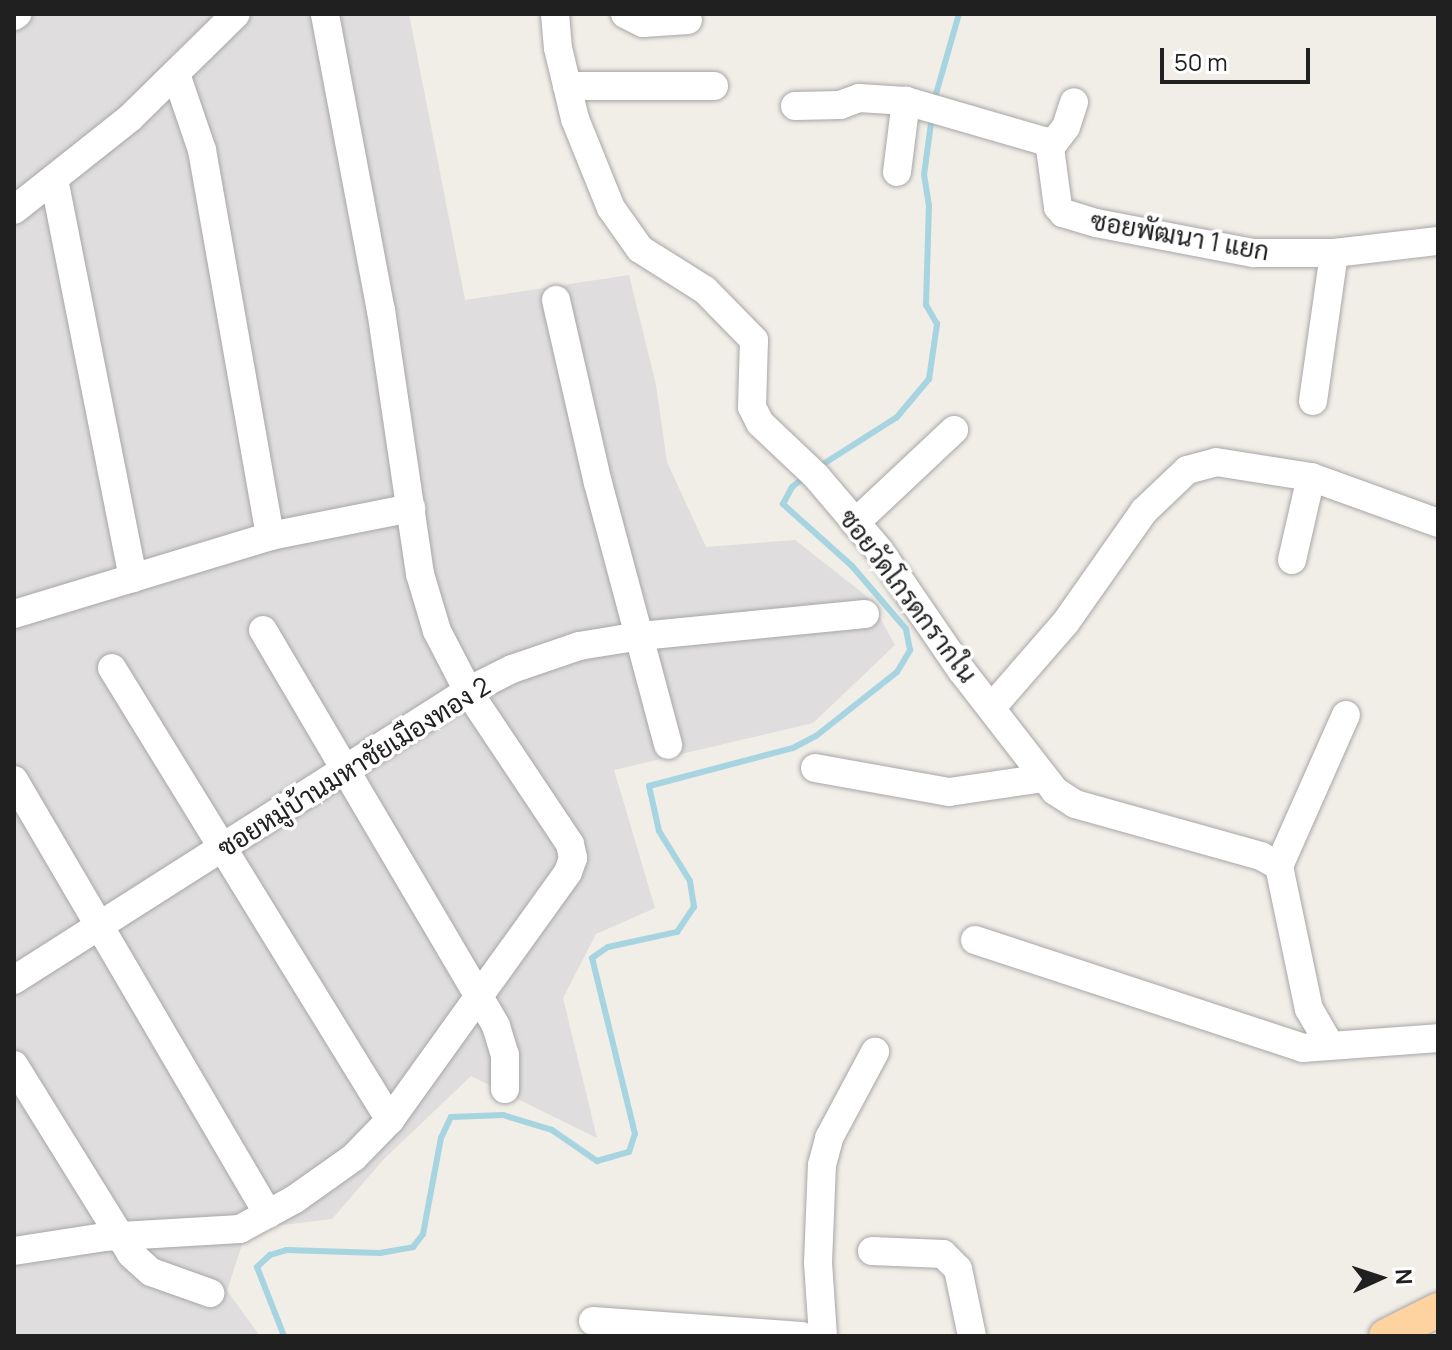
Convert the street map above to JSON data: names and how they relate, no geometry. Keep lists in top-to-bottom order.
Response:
{
  "streets": {
    "street": ["ซอยพัฒนา 1 แยก", "ซอยวัดโกรดกรากใน", "ซอยหมู่บ้านมหาชัยเมืองทอง 2"]
  },
  "scale_bar": "50 m",
  "north": "right"
}
